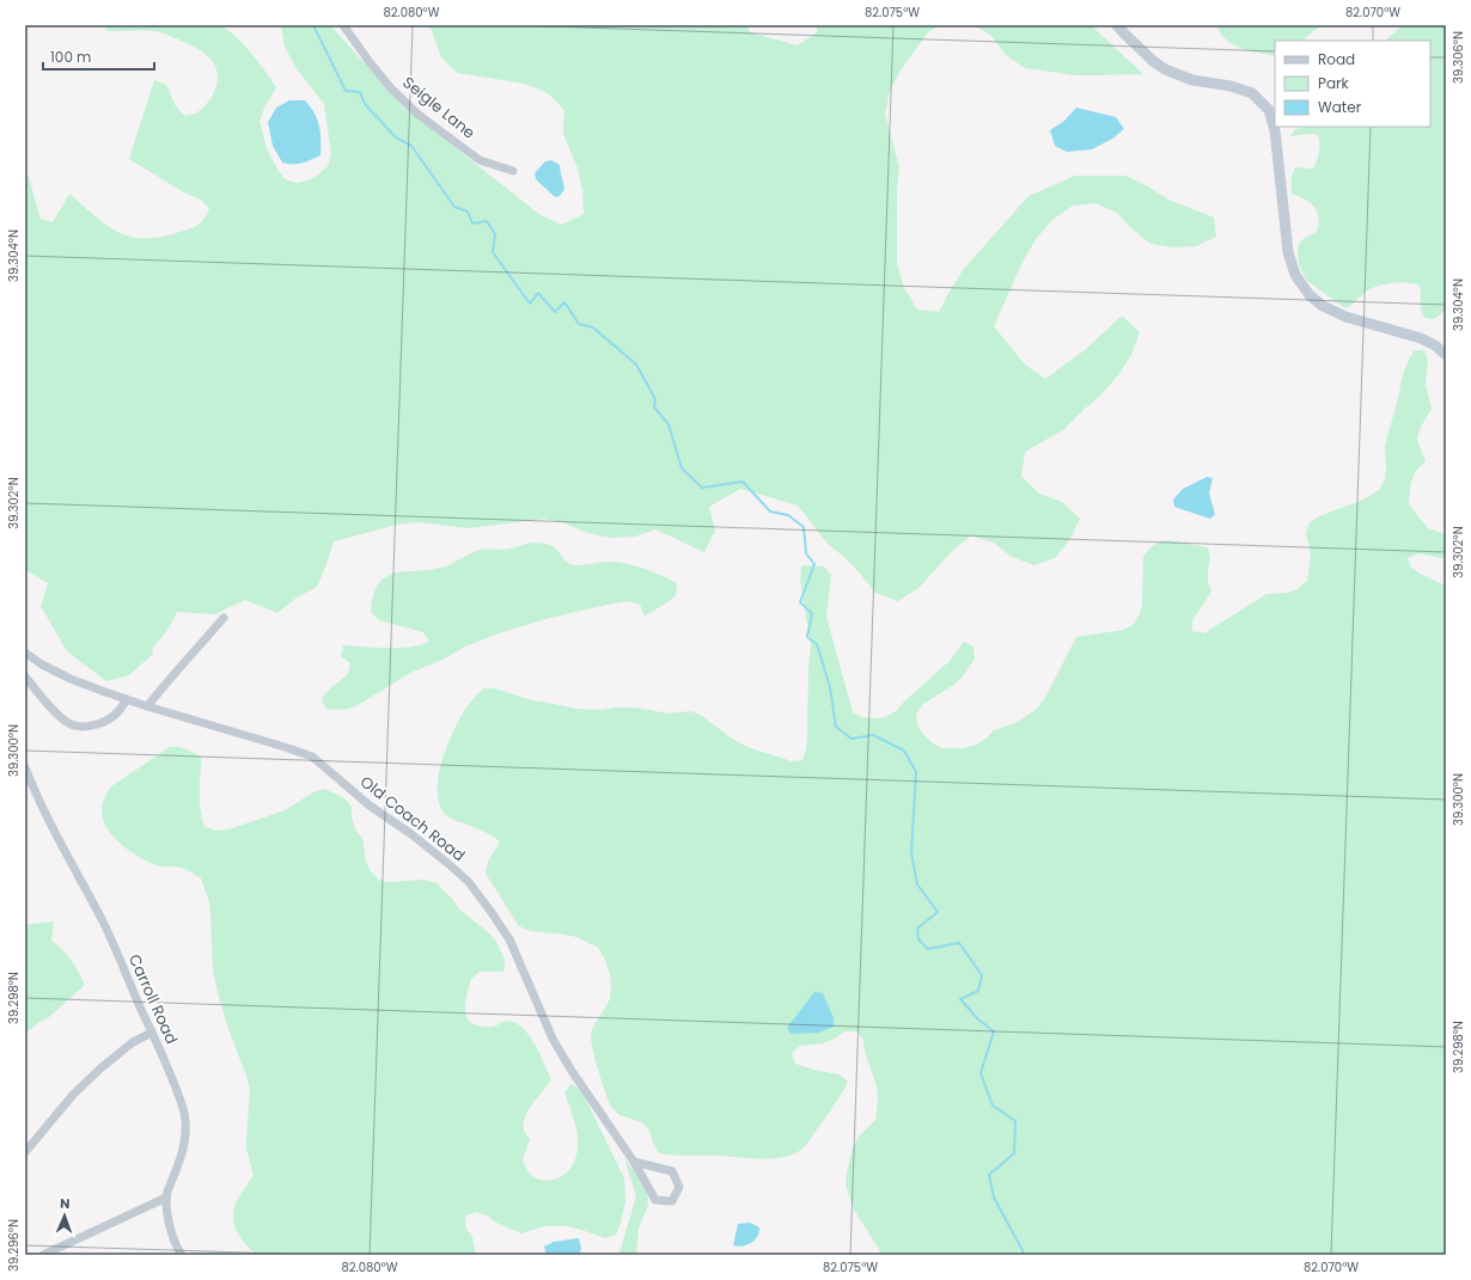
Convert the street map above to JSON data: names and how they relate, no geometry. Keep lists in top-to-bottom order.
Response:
{
  "streets": {
    "street": ["Seigle Lane", "Old Coach Road", "Carroll Road"]
  },
  "legend": ["Road", "Park", "Water"],
  "scale_bar": "100 m",
  "north": "top",
  "coordinates": [
    "82.080°W",
    "82.075°W",
    "82.070°W",
    "39.306°N",
    "39.304°N",
    "39.302°N",
    "39.300°N",
    "39.298°N",
    "39.296°N"
  ]
}
